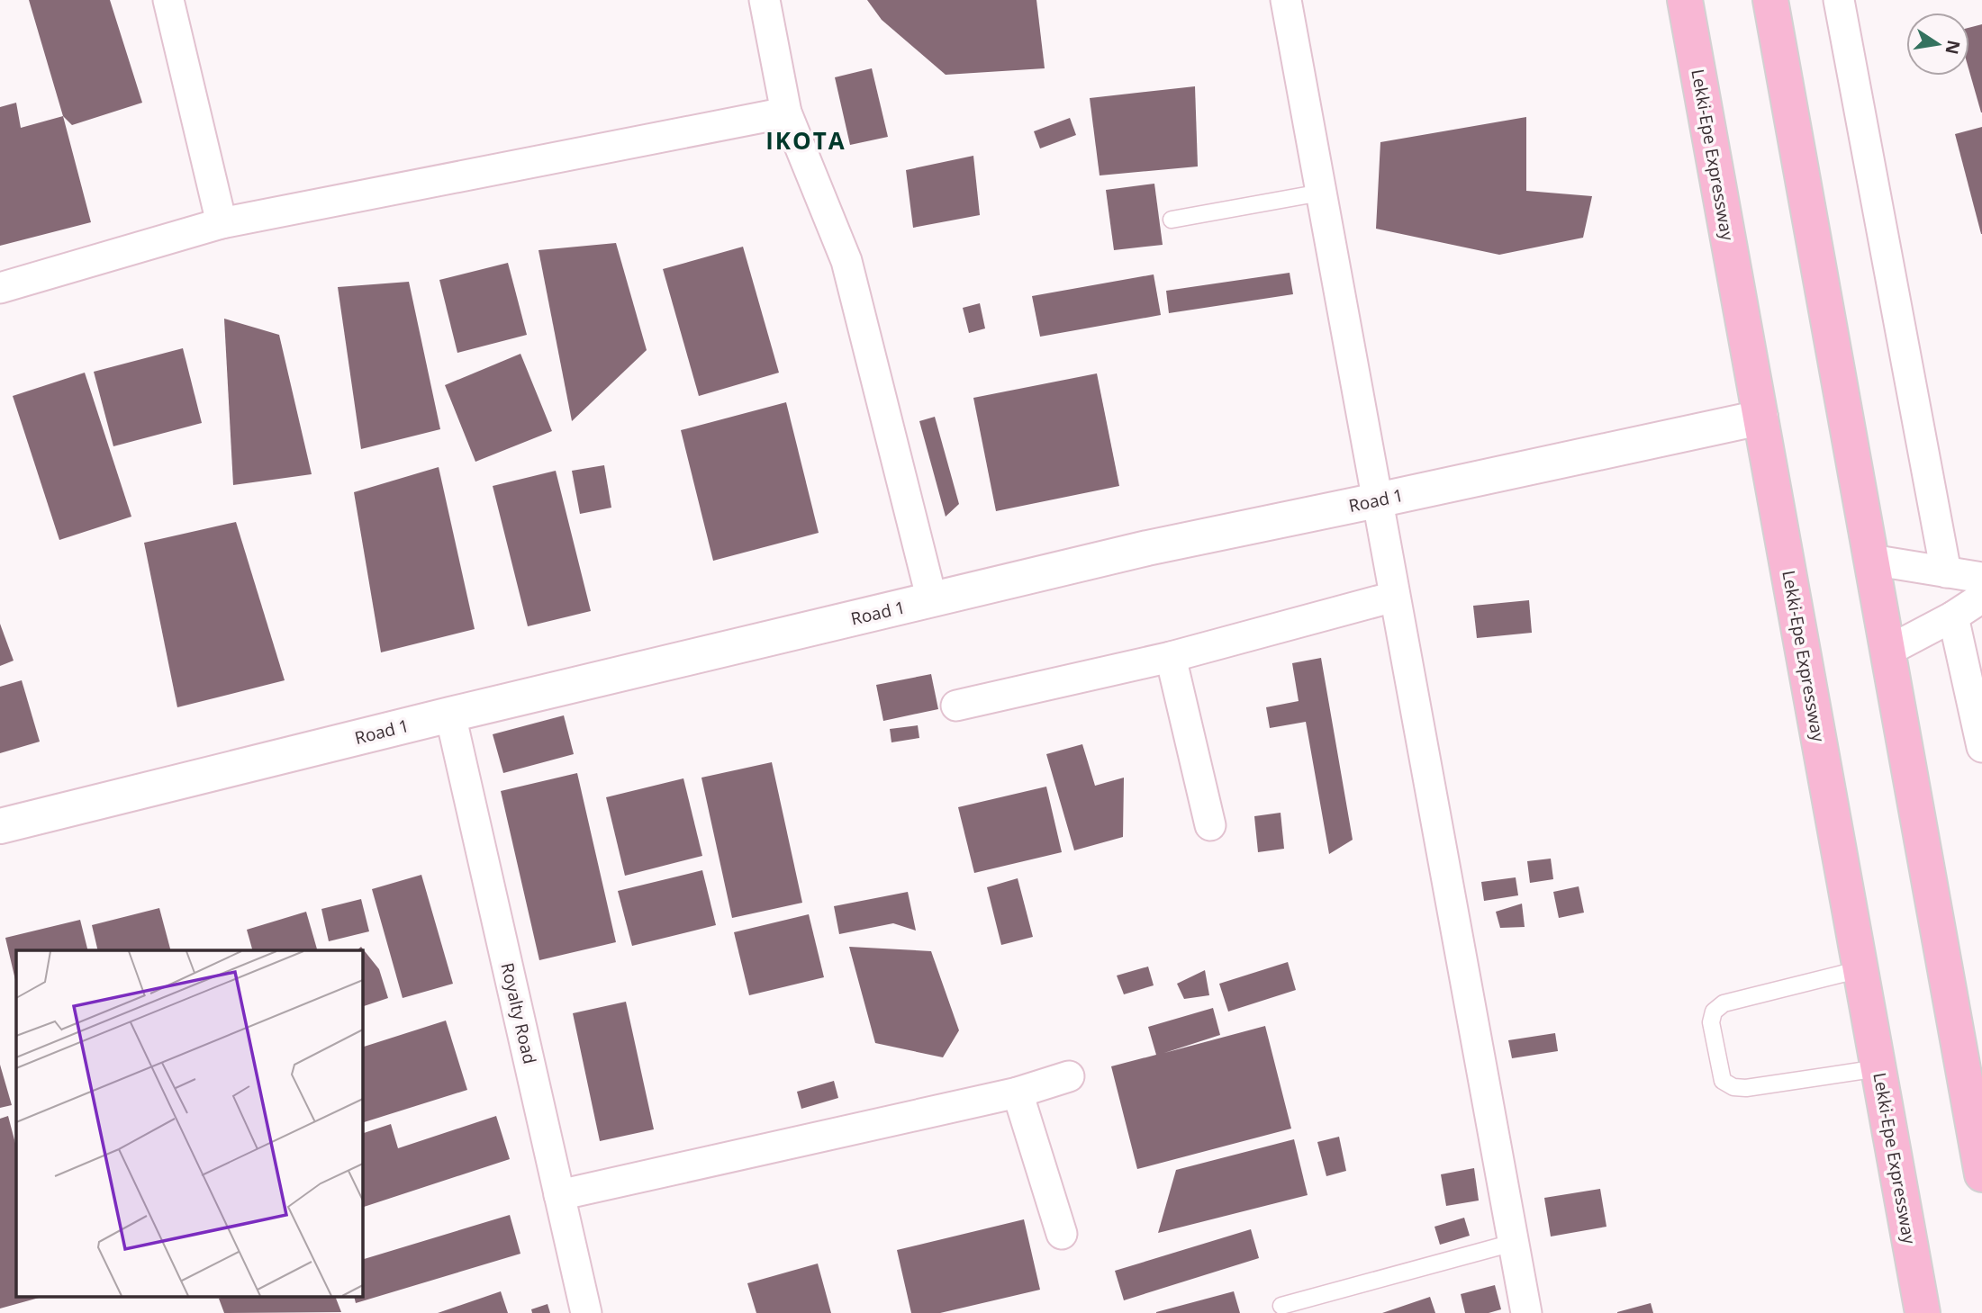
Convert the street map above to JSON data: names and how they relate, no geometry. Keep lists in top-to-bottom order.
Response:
{
  "streets": {
    "highway": ["Lekki-Epe Expressway"],
    "street": ["Road 1", "Royalty Road"]
  },
  "crossings": [
    ["Lekki-Epe Expressway", "Road 1"],
    ["Road 1", "Royalty Road"]
  ],
  "districts": ["IKOTA"],
  "north": "right"
}
